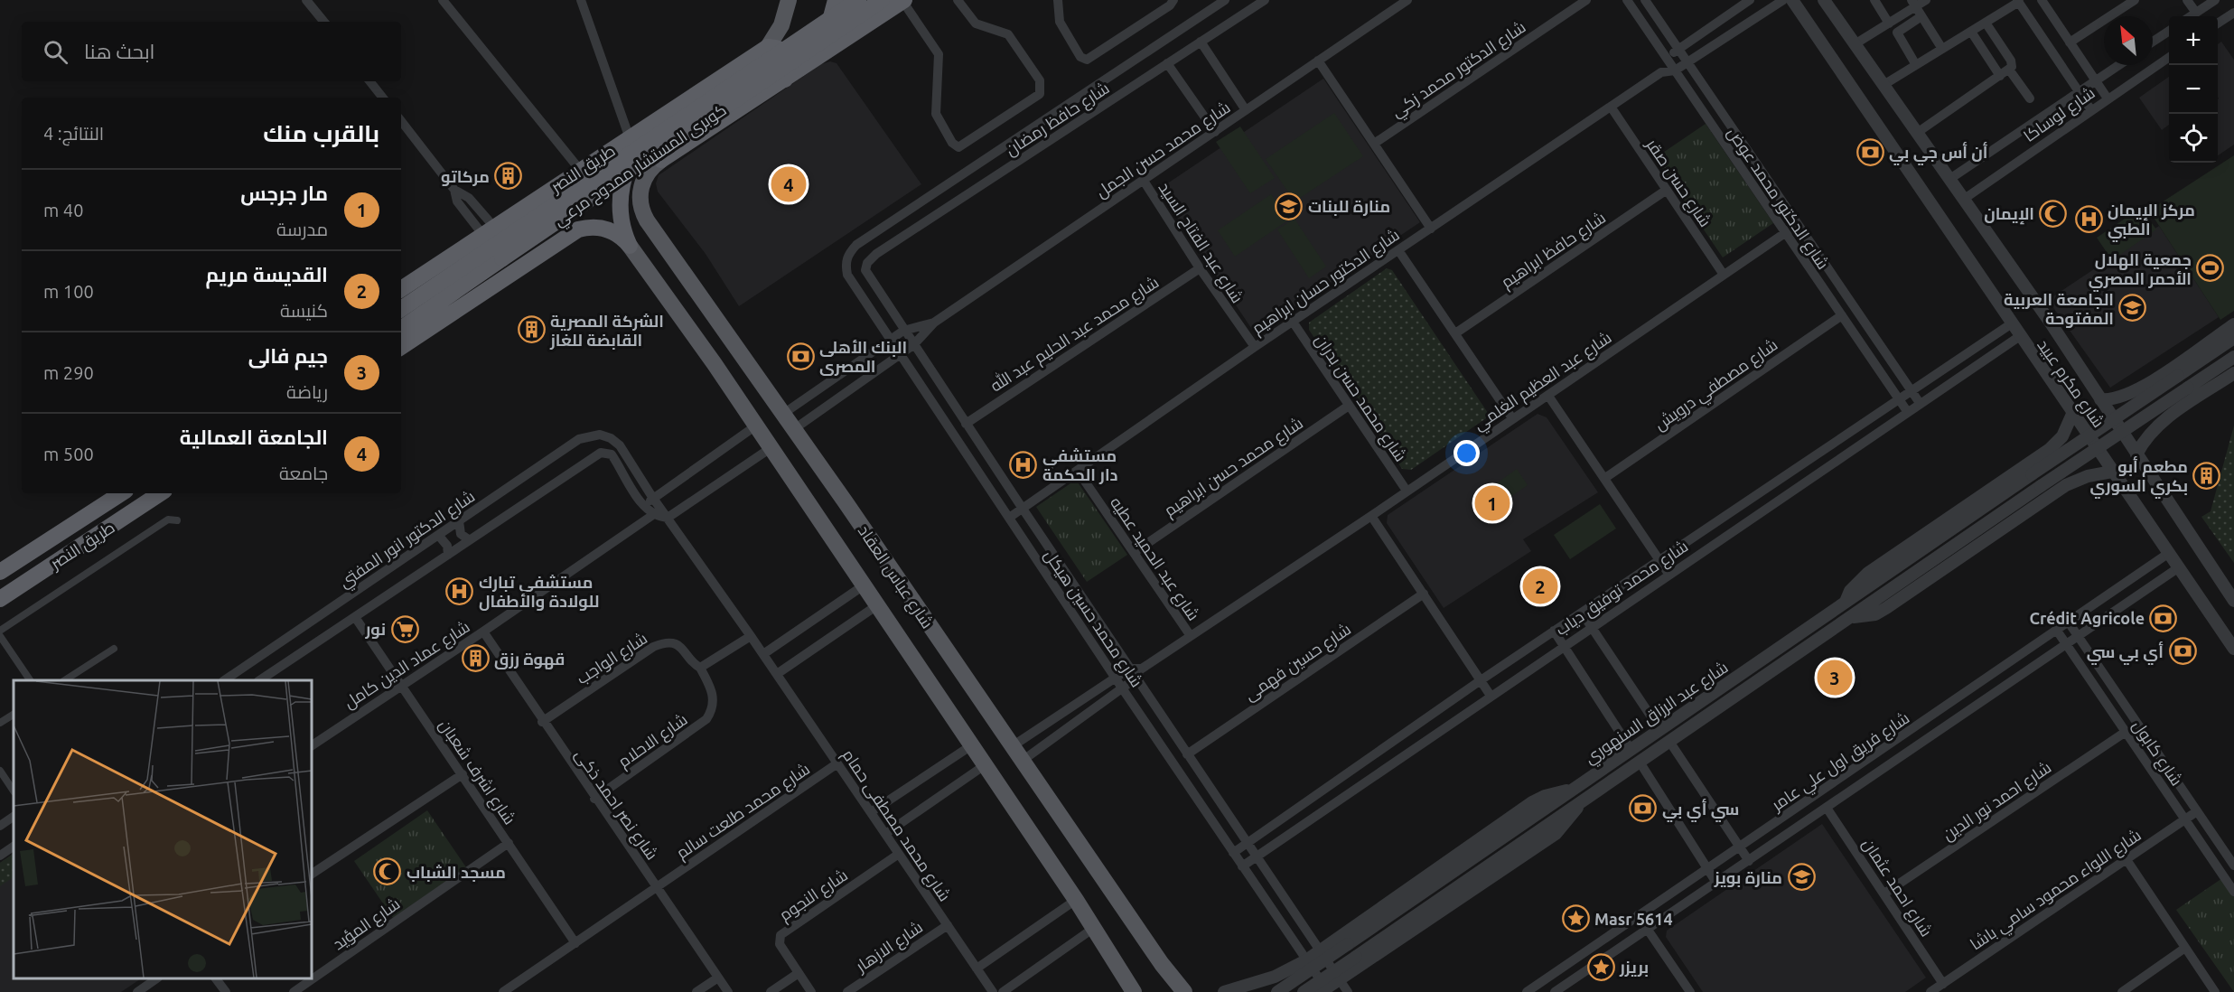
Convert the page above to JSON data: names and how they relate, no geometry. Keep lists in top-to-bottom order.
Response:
{
  "streets": {
    "highway": ["كوبرى المستشار ممدوح مرعي", "طريق النصر"],
    "main road": ["شارع عباس العقاد"],
    "street": [
      "شارع الدكتور محمد زكي",
      "شارع لوساكا",
      "شارع حافظ رمضان",
      "شارع محمد حسن الجمل",
      "شارع حسن صقر",
      "شارع الدكتور محمد عوض",
      "شارع عبد الفتاح السيد",
      "شارع حافظ ابراهيم",
      "شارع الدكتور حسان ابراهيم",
      "شارع محمد عبد الحليم عبد الله",
      "شارع عبد العظيم الغلمي",
      "شارع مكرم عبيد",
      "شارع مصطفي درويش",
      "شارع محمد حسن بدران",
      "شارع محمد حسن ابراهيم",
      "شارع الدكتور انور المفتي",
      "شارع عبد الحميد عطيه",
      "شارع محمد توفيق دياب",
      "شارع محمد حسين هيكل",
      "شارع الواجب",
      "شارع حسين فهمى",
      "شارع عماد الدين كامل",
      "شارع عبد الرزاق السنهوري",
      "شارع الاحلام",
      "شارع كابول",
      "شارع فريق اول علي عامر",
      "شارع اشرف شعبان",
      "شارع احمد نور الدين",
      "شارع نصر احمد ذكى",
      "شارع محمد طلعت سالم",
      "شارع محمد مصطفى حمام",
      "شارع احمد عثمان",
      "شارع اللواء محمود سامي باشا",
      "شارع النجوم",
      "شارع المؤيد",
      "شارع الازهار"
    ]
  },
  "crossings": [
    ["شارع لوساكا", "شارع مكرم عبيد"],
    ["شارع حافظ رمضان", "شارع محمد حسين هيكل"],
    ["شارع محمد حسن الجمل", "شارع عبد الفتاح السيد"],
    ["شارع محمد حسن الجمل", "شارع عباس العقاد"],
    ["شارع محمد حسن الجمل", "شارع محمد حسين هيكل"],
    ["شارع حسن صقر", "شارع حافظ ابراهيم"],
    ["شارع حسن صقر", "شارع الدكتور حسان ابراهيم"],
    ["شارع حسن صقر", "شارع عبد العظيم الغلمي"],
    ["شارع الدكتور محمد عوض", "شارع الدكتور حسان ابراهيم"],
    ["شارع الدكتور محمد عوض", "شارع عبد العظيم الغلمي"],
    ["شارع الدكتور محمد عوض", "شارع مصطفي درويش"],
    ["شارع الدكتور محمد عوض", "شارع محمد توفيق دياب"],
    ["شارع عبد الفتاح السيد", "شارع الدكتور حسان ابراهيم"],
    ["شارع عبد الفتاح السيد", "شارع محمد عبد الحليم عبد الله"],
    ["شارع الدكتور حسان ابراهيم", "شارع محمد حسن بدران"],
    ["شارع الدكتور حسان ابراهيم", "شارع عبد الحميد عطيه"],
    ["شارع الدكتور حسان ابراهيم", "شارع محمد حسين هيكل"],
    ["شارع محمد عبد الحليم عبد الله", "شارع محمد حسين هيكل"],
    ["شارع عبد العظيم الغلمي", "شارع محمد حسن بدران"],
    ["شارع عبد العظيم الغلمي", "شارع عبد الحميد عطيه"],
    ["شارع مكرم عبيد", "شارع محمد توفيق دياب"],
    ["شارع مكرم عبيد", "شارع عبد الرزاق السنهوري"],
    ["شارع مكرم عبيد", "شارع فريق اول علي عامر"],
    ["شارع محمد حسن بدران", "شارع محمد حسن ابراهيم"],
    ["شارع محمد حسن ابراهيم", "شارع عبد الحميد عطيه"],
    ["شارع محمد توفيق دياب", "شارع محمد حسين هيكل"],
    ["شارع محمد حسين هيكل", "شارع حسين فهمى"],
    ["شارع محمد حسين هيكل", "شارع عبد الرزاق السنهوري"],
    ["شارع الواجب", "شارع الاحلام"],
    ["شارع الواجب", "شارع نصر احمد ذكى"],
    ["شارع عماد الدين كامل", "شارع اشرف شعبان"],
    ["شارع عماد الدين كامل", "شارع نصر احمد ذكى"],
    ["شارع الاحلام", "شارع نصر احمد ذكى"],
    ["شارع كابول", "شارع فريق اول علي عامر"],
    ["شارع كابول", "شارع احمد نور الدين"],
    ["شارع كابول", "شارع اللواء محمود سامي باشا"],
    ["شارع فريق اول علي عامر", "شارع احمد عثمان"],
    ["شارع اشرف شعبان", "شارع محمد طلعت سالم"],
    ["شارع اشرف شعبان", "شارع المؤيد"],
    ["شارع احمد نور الدين", "شارع احمد عثمان"],
    ["شارع نصر احمد ذكى", "شارع محمد طلعت سالم"],
    ["شارع محمد طلعت سالم", "شارع محمد مصطفى حمام"],
    ["شارع محمد مصطفى حمام", "شارع النجوم"],
    ["شارع محمد مصطفى حمام", "شارع الازهار"],
    ["شارع احمد عثمان", "شارع اللواء محمود سامي باشا"]
  ],
  "places": {
    "bank": [
      "أن أس جي بي",
      "البنك الأهلى المصرى",
      "Crédit Agricole",
      "أي بي سي",
      "سي أي بي"
    ],
    "building": [
      "مركاتو",
      "الشركة المصرية القابضة للغاز",
      "مطعم أبو بكري السوري",
      "قهوة رزق"
    ],
    "school or university": ["منارة للبنات", "الجامعة العربية المفتوحة", "منارة بويز"],
    "mosque": ["الإيمان", "مسجد الشباب"],
    "hospital": ["مركز الإيمان الطبي", "مستشفي دار الحكمة", "مستشفى تبارك للولادة والأطفال"],
    "sports": ["جمعية الهلال الأحمر المصري"],
    "supermarket": ["نور"],
    "place": ["Masr 5614", "بريزر"]
  },
  "north": "top left",
  "page": {
    "map_buttons": ["+", "−"],
    "search": "ابحث هنا",
    "heading": ["بالقرب منك", "النتائج: 4"],
    "pins": [
      "4",
      "1",
      "2",
      "3"
    ],
    "list": [
      {
        "mark": "1",
        "name": "مار جرجس",
        "note": "مدرسة",
        "value": "40 m"
      },
      {
        "mark": "2",
        "name": "القديسة مريم",
        "note": "كنيسة",
        "value": "100 m"
      },
      {
        "mark": "3",
        "name": "جيم فالى",
        "note": "رياضة",
        "value": "290 m"
      },
      {
        "mark": "4",
        "name": "الجامعة العمالية",
        "note": "جامعة",
        "value": "500 m"
      }
    ]
  }
}
